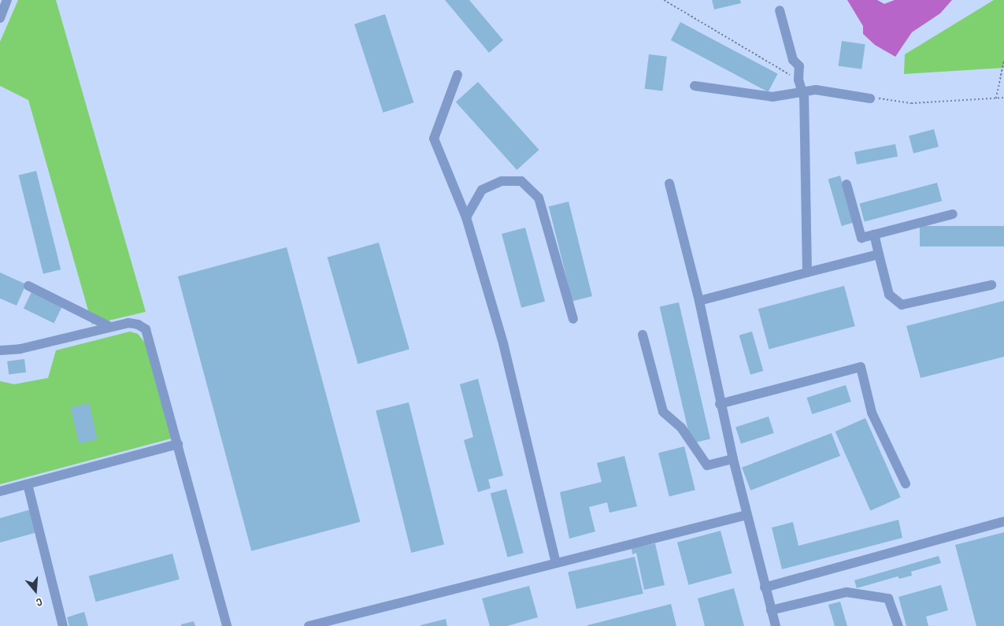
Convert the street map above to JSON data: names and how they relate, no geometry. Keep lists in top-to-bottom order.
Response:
{
  "north": "bottom"
}
